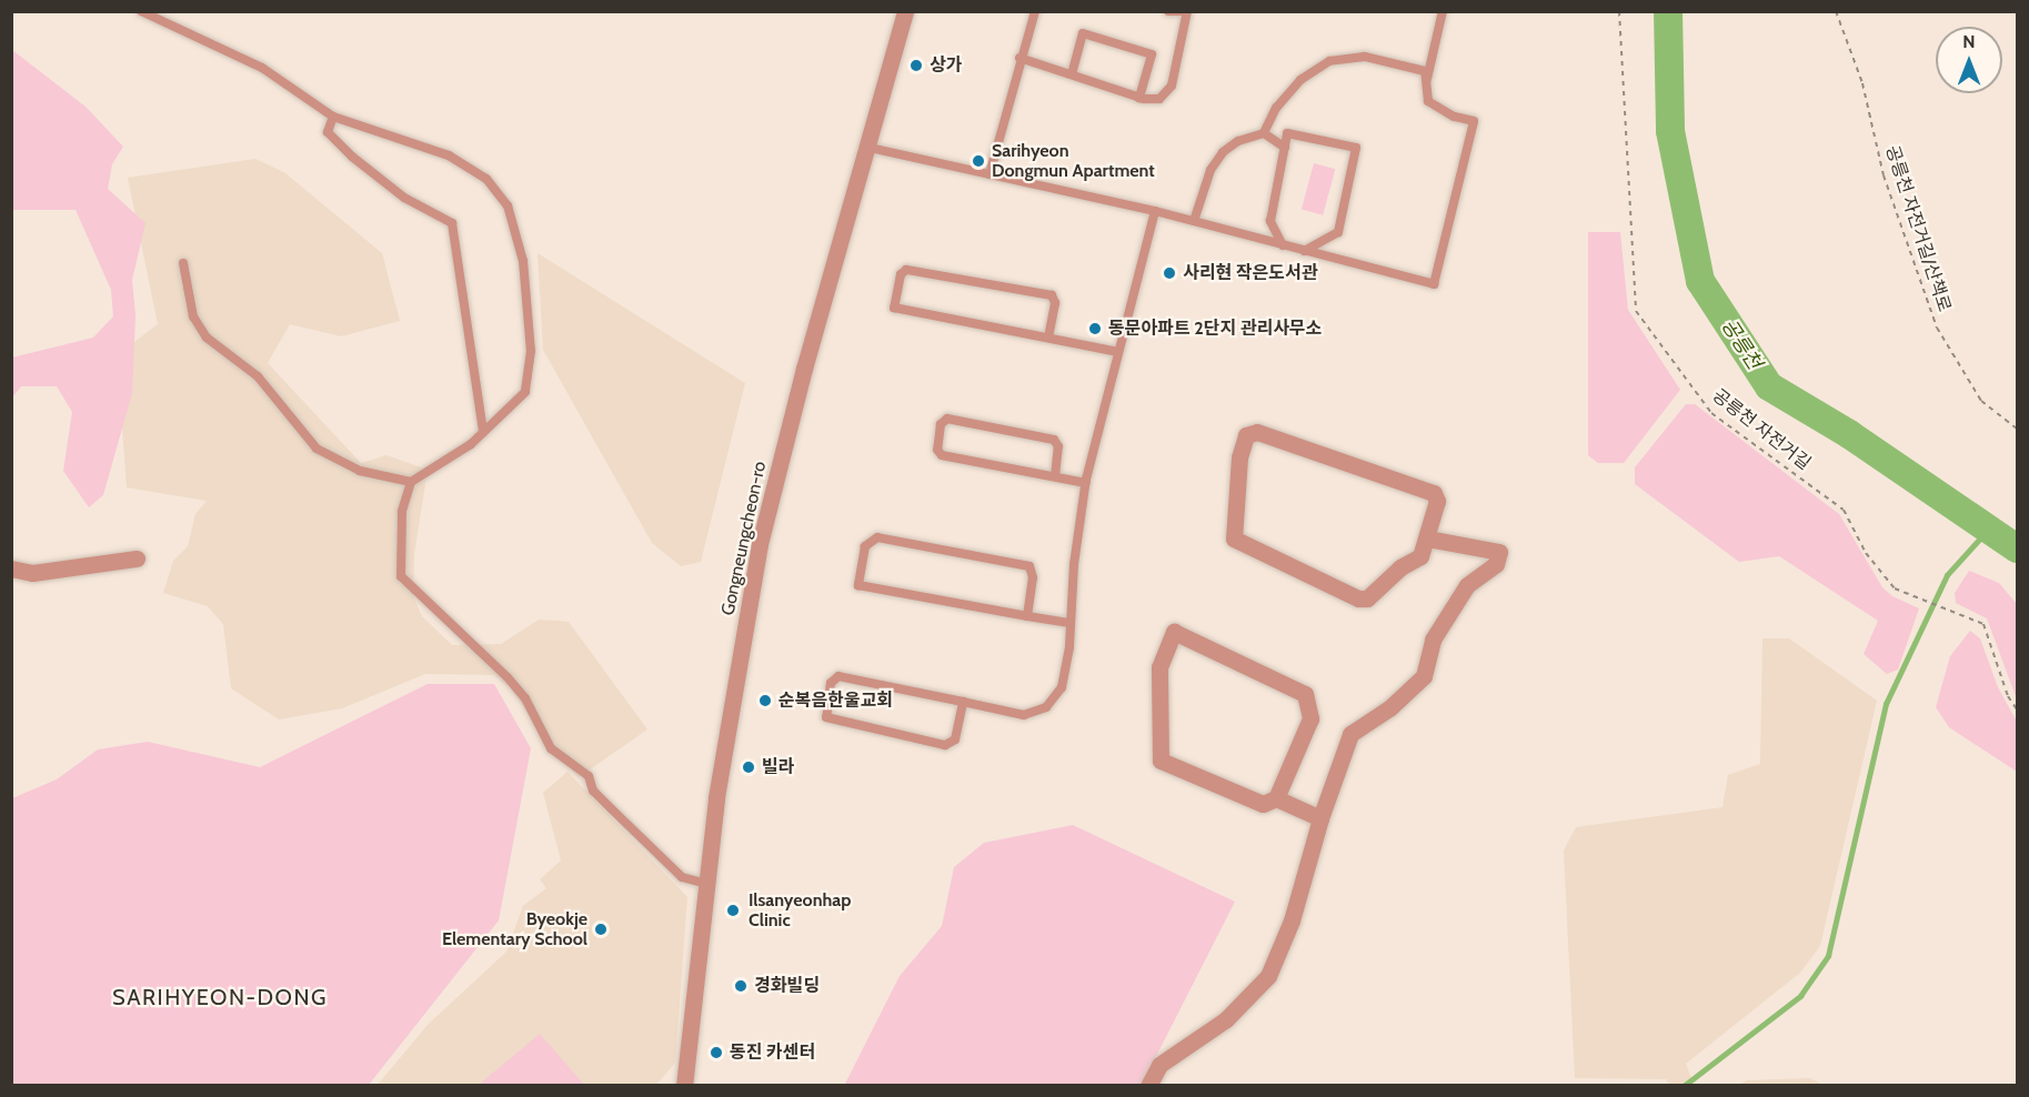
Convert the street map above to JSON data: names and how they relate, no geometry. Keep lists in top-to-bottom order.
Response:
{
  "streets": {
    "street": ["Gongneungcheon-ro"],
    "path": ["공릉천 자전거길/산책로", "공릉천 자전거길"]
  },
  "districts": ["SARIHYEON-DONG"],
  "water": ["공릉천"],
  "places": [
    "상가",
    "Sarihyeon Dongmun Apartment",
    "사리현 작은도서관",
    "동문아파트 2단지 관리사무소",
    "순복음한울교회",
    "빌라",
    "Ilsanyeonhap Clinic",
    "Byeokje Elementary School",
    "경화빌딩",
    "동진 카센터"
  ],
  "north": "top"
}
